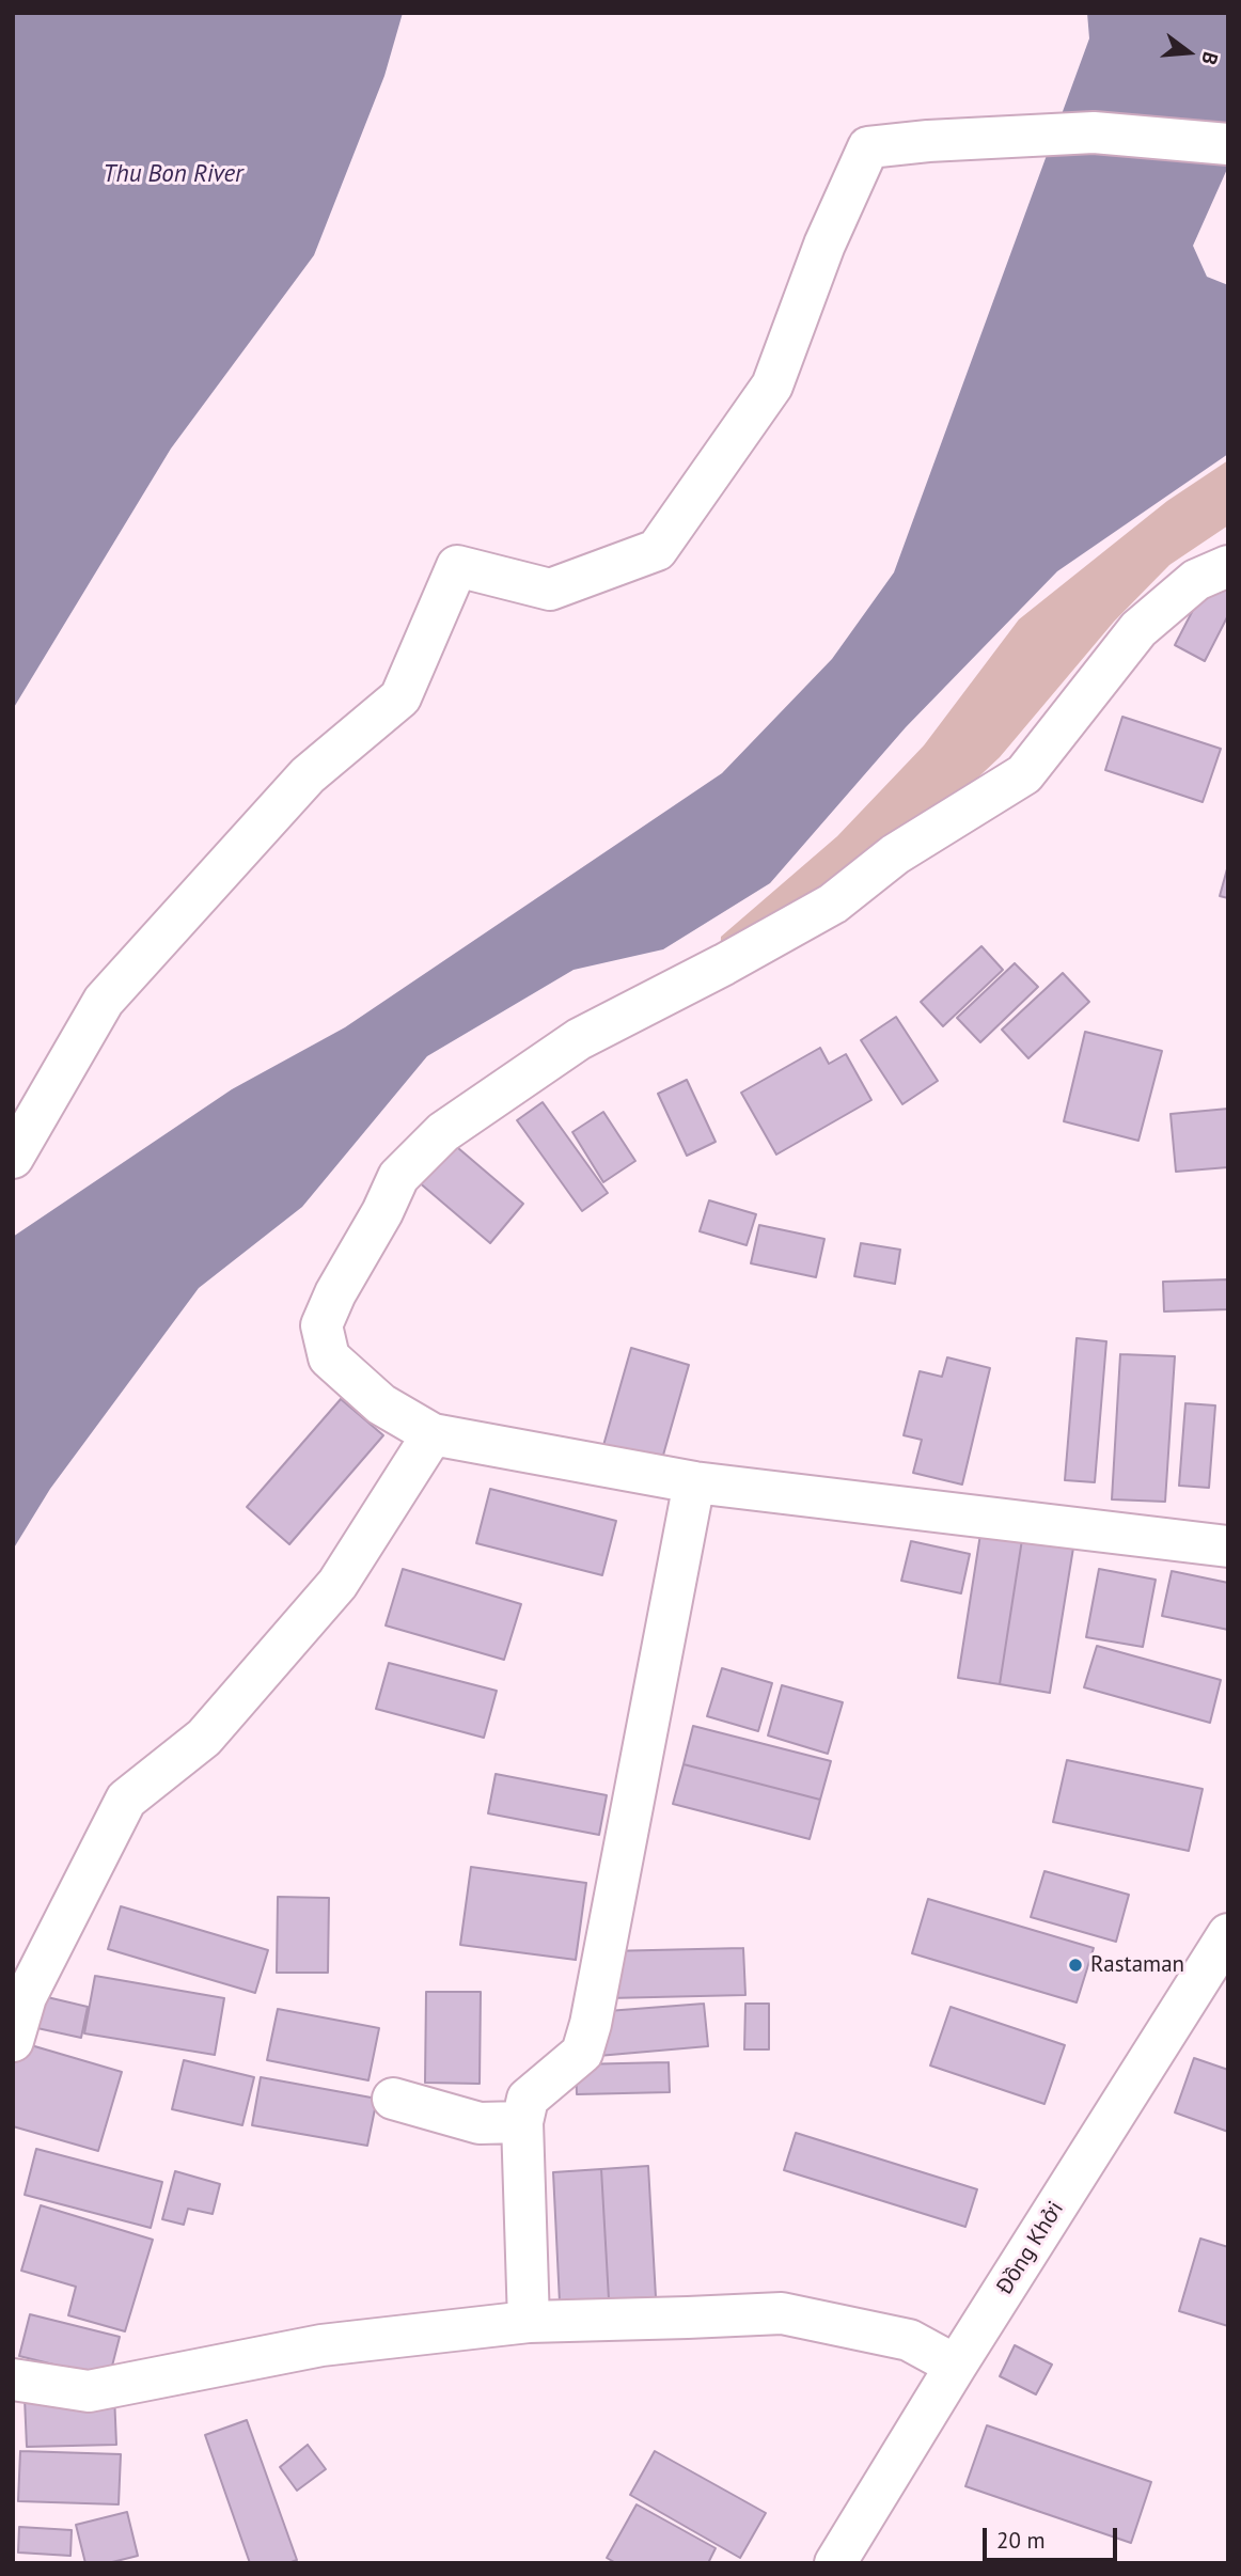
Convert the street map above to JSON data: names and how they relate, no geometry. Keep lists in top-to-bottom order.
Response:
{
  "streets": {
    "street": ["Đồng Khởi"]
  },
  "water": ["Thu Bon River"],
  "places": ["Rastaman"],
  "scale_bar": "20 m",
  "north": "right"
}
